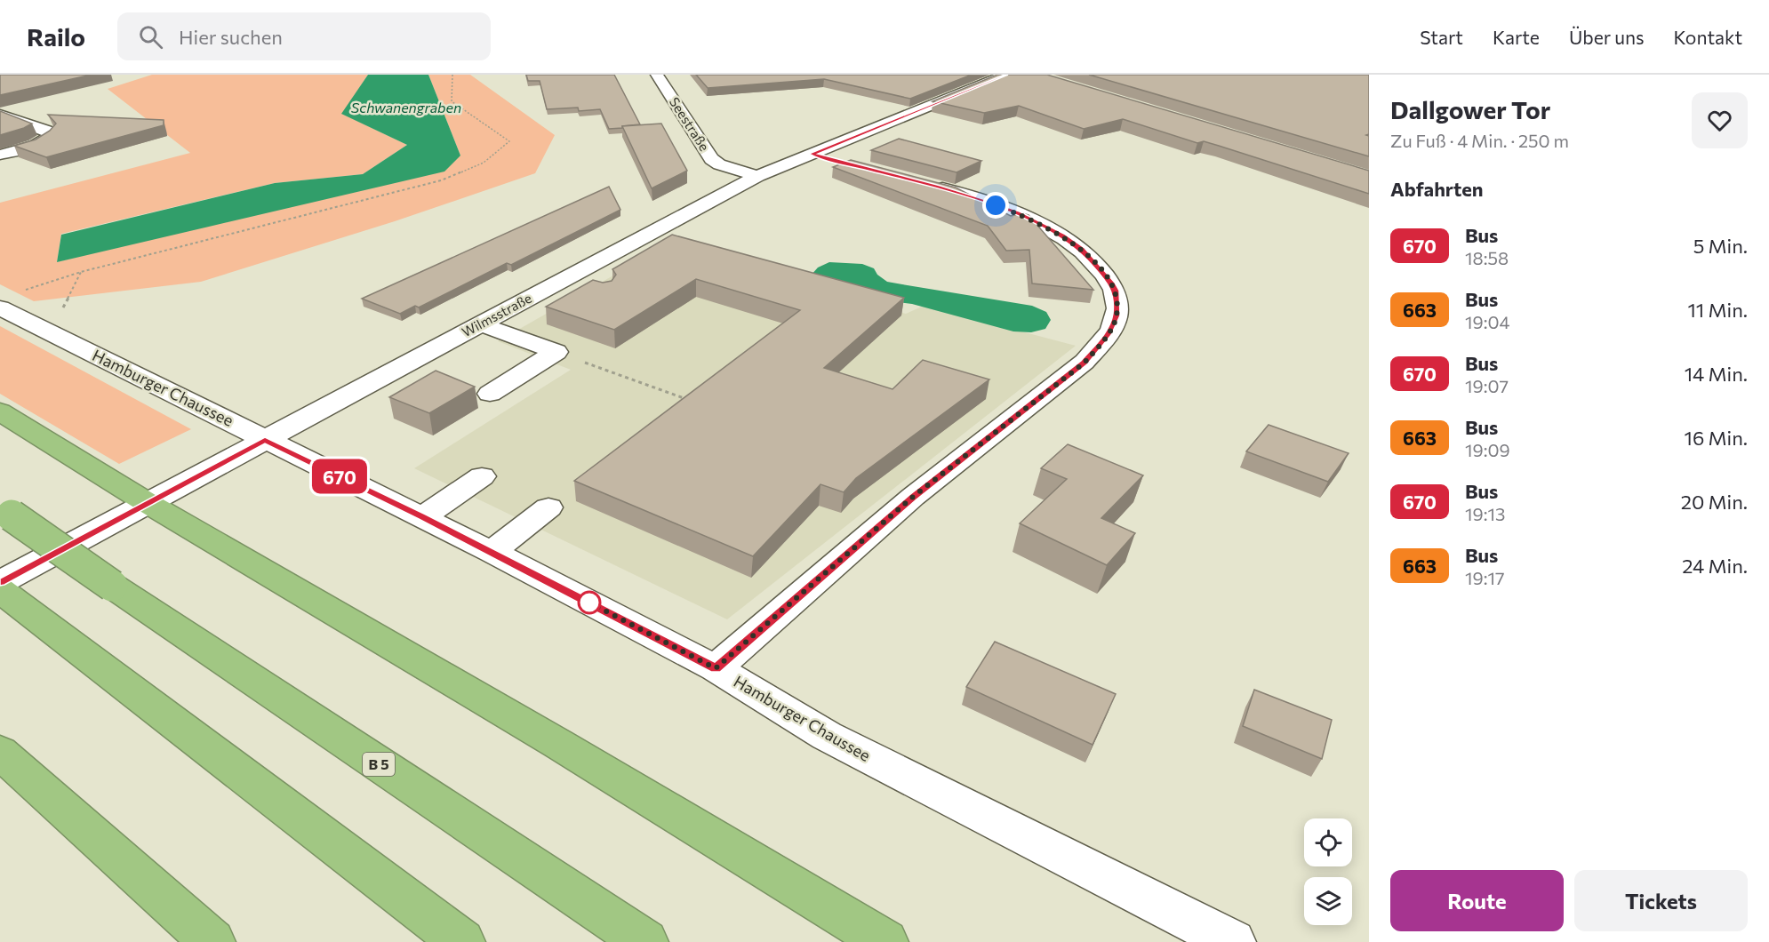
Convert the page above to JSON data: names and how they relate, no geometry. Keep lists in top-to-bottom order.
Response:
{
  "streets": {
    "highway": ["B 5"],
    "street": ["Seestraße", "Wilmsstraße", "Hamburger Chaussee"]
  },
  "crossings": [
    ["Seestraße", "Wilmsstraße"],
    ["Wilmsstraße", "Hamburger Chaussee"]
  ],
  "water": ["Schwanengraben"],
  "lines": ["bus line 670"],
  "page": {
    "header": "Railo",
    "search": "Hier suchen",
    "nav": [
      "Start",
      "Karte",
      "Über uns",
      "Kontakt"
    ],
    "on_map": "670",
    "heading": [
      ["Dallgower Tor", "Zu Fuß · 4 Min. · 250 m"],
      "Abfahrten"
    ],
    "list": [
      {
        "mark": "670",
        "name": "Bus",
        "note": "18:58",
        "value": "5 Min."
      },
      {
        "mark": "663",
        "name": "Bus",
        "note": "19:04",
        "value": "11 Min."
      },
      {
        "mark": "670",
        "name": "Bus",
        "note": "19:07",
        "value": "14 Min."
      },
      {
        "mark": "663",
        "name": "Bus",
        "note": "19:09",
        "value": "16 Min."
      },
      {
        "mark": "670",
        "name": "Bus",
        "note": "19:13",
        "value": "20 Min."
      },
      {
        "mark": "663",
        "name": "Bus",
        "note": "19:17",
        "value": "24 Min."
      }
    ],
    "buttons": ["Route", "Tickets"]
  }
}
